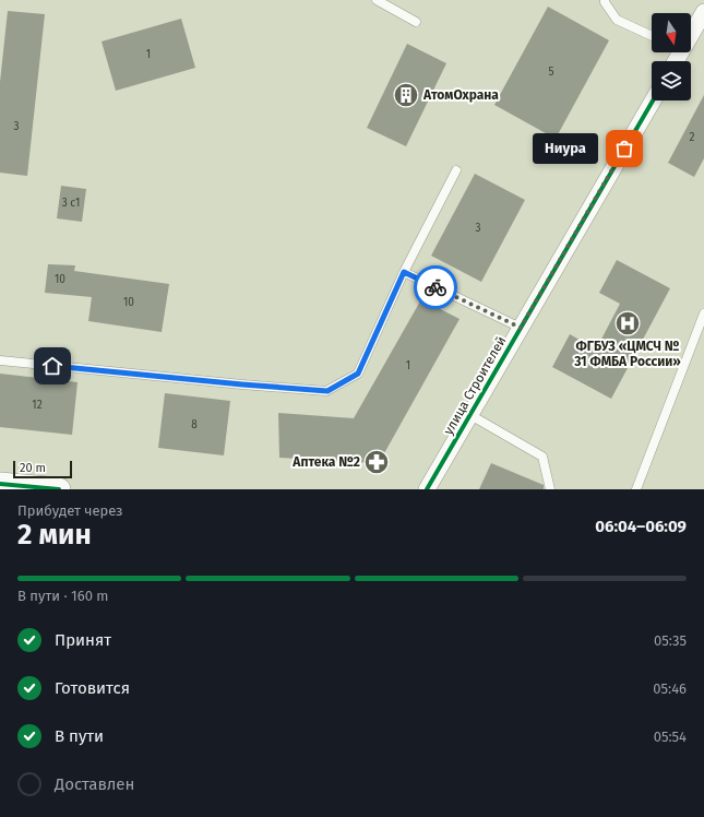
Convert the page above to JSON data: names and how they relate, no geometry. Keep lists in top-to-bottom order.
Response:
{
  "streets": {
    "street": ["улица Строителей"]
  },
  "places": {
    "building": ["АтомОхрана"],
    "other": ["Ниура"],
    "hospital": ["ФГБУЗ «ЦМСЧ № 31 ФМБА России»"],
    "pharmacy": ["Аптека №2"]
  },
  "house_numbers": [
    "1",
    "5",
    "3",
    "2",
    "3 с1",
    "3",
    "10",
    "10",
    "1",
    "12",
    "8"
  ],
  "scale_bar": "20 m",
  "north": "bottom",
  "page": {
    "bubble": "Ниура",
    "scale": "20 m",
    "heading": ["2 мин", "Прибудет через", "06:04–06:09"],
    "bar": "В пути · 160 m",
    "list": [
      ["Принят", "05:35"],
      ["Готовится", "05:46"],
      ["В пути", "05:54"],
      "Доставлен"
    ]
  }
}
